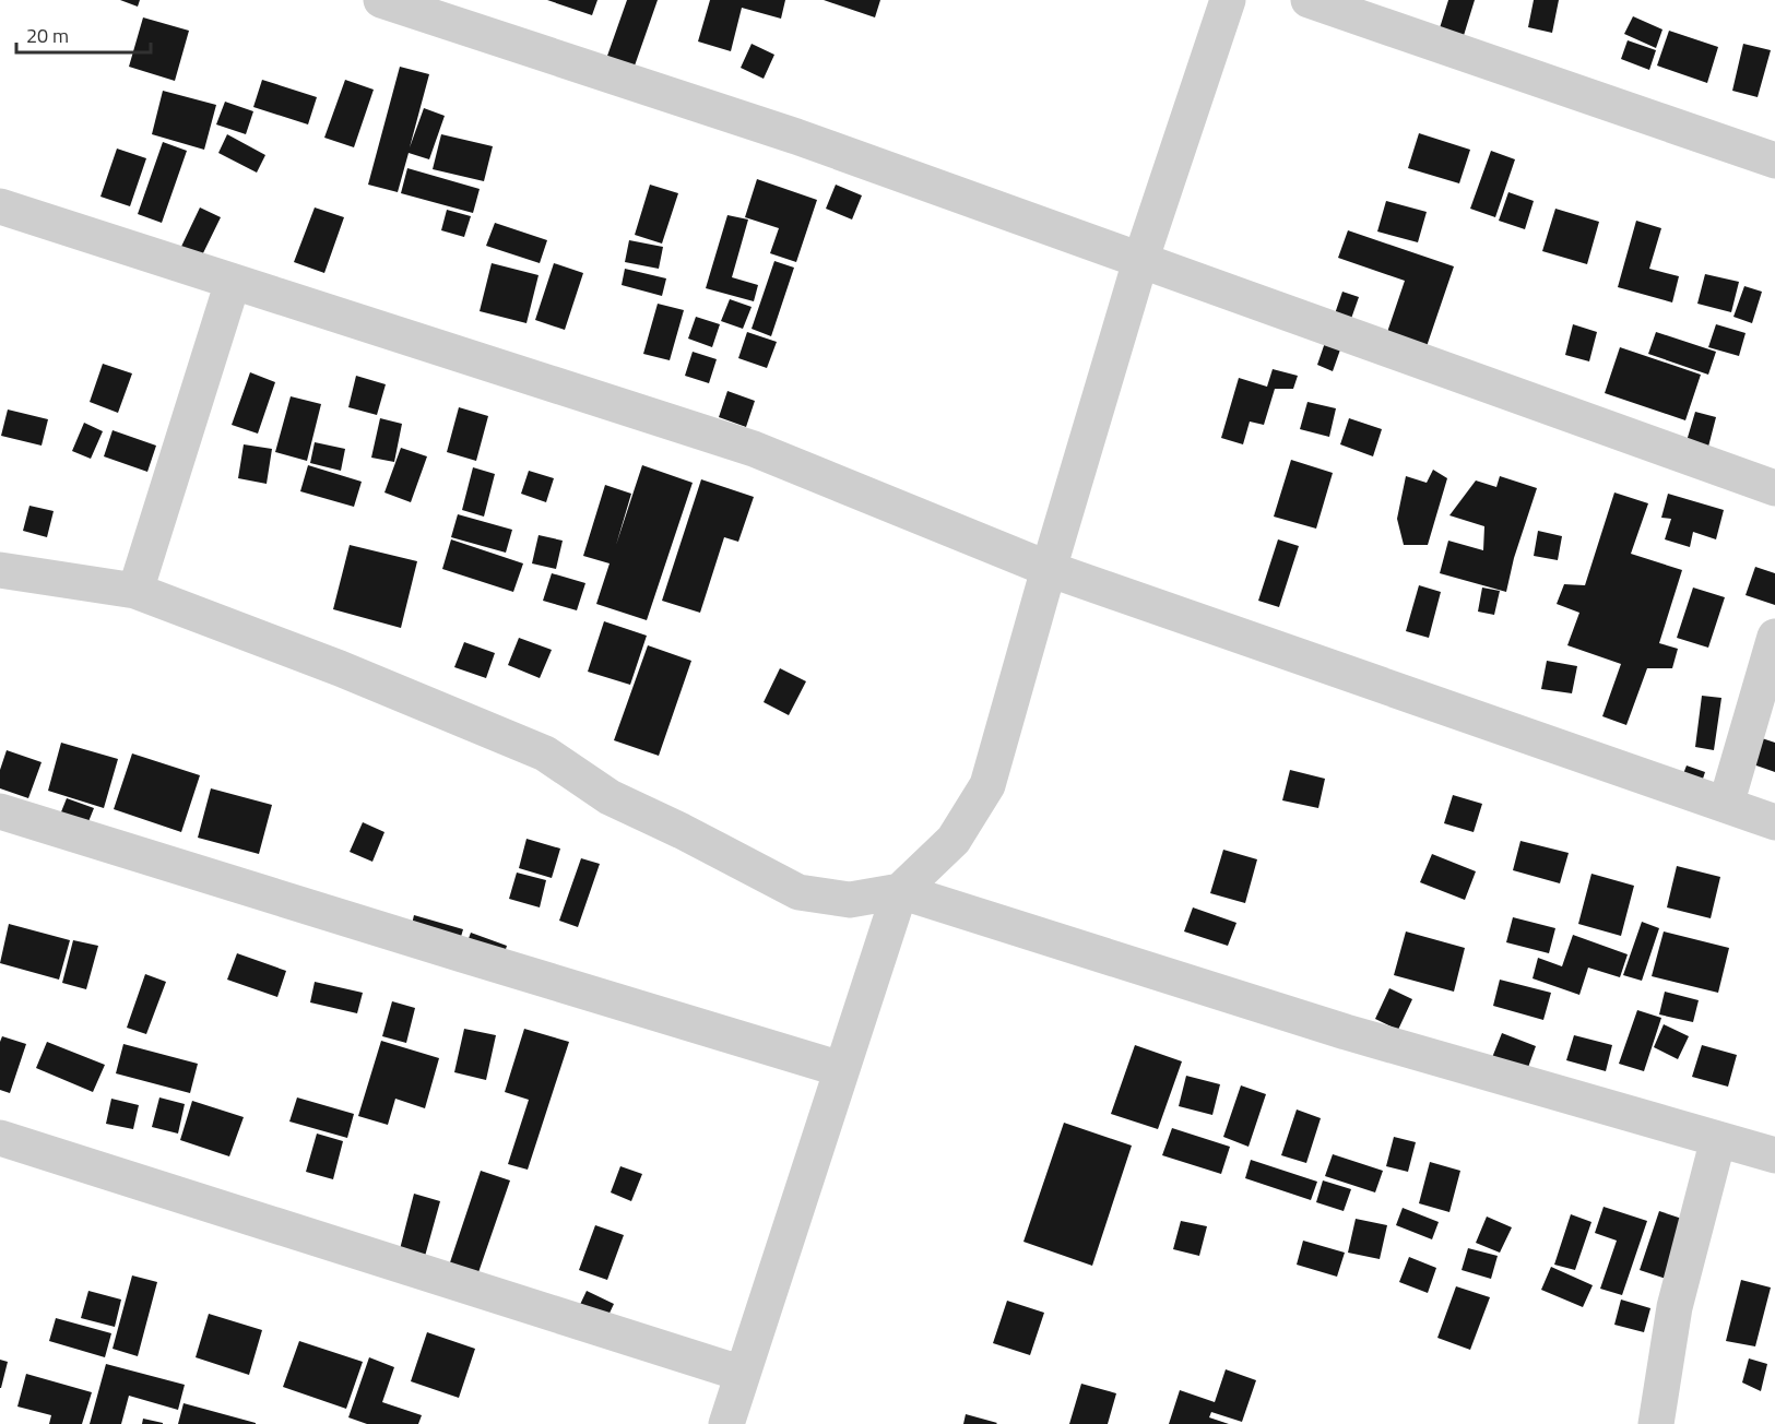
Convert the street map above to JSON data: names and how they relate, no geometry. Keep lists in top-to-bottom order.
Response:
{
  "scale_bar": "20 m"
}
